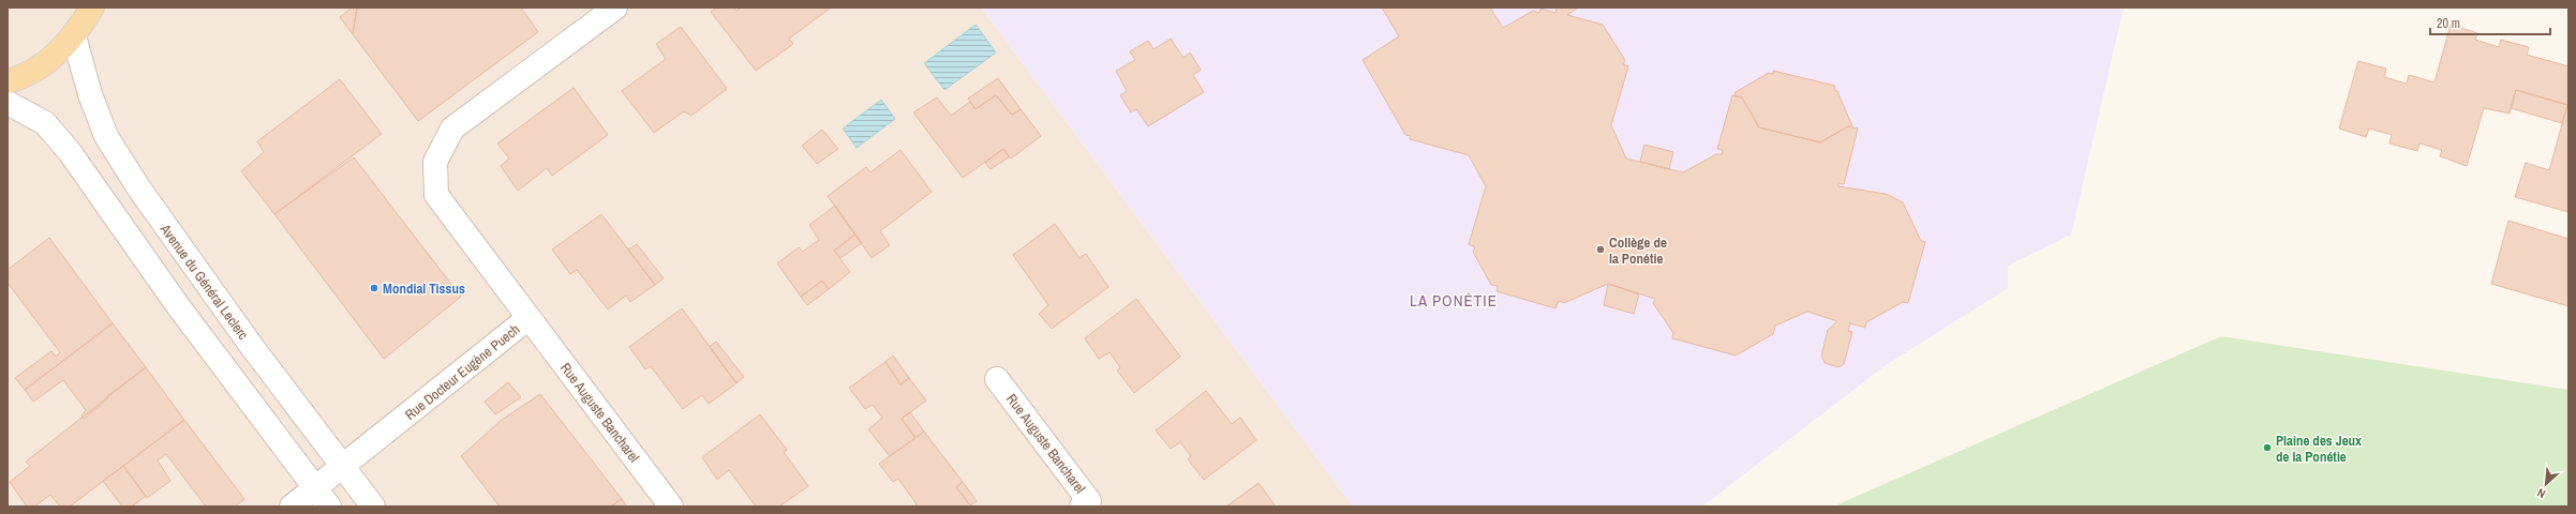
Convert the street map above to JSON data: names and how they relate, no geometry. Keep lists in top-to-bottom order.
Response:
{
  "streets": {
    "street": ["Avenue du Général Leclerc", "Rue Docteur Eugène Puech", "Rue Auguste Bancharel"]
  },
  "crossings": [
    ["Avenue du Général Leclerc", "Rue Docteur Eugène Puech"],
    ["Rue Docteur Eugène Puech", "Rue Auguste Bancharel"]
  ],
  "districts": ["LA PONÉTIE"],
  "places": ["Collège de la Ponétie", "Mondial Tissus", "Plaine des Jeux de la Ponétie"],
  "scale_bar": "20 m",
  "north": "bottom left"
}
